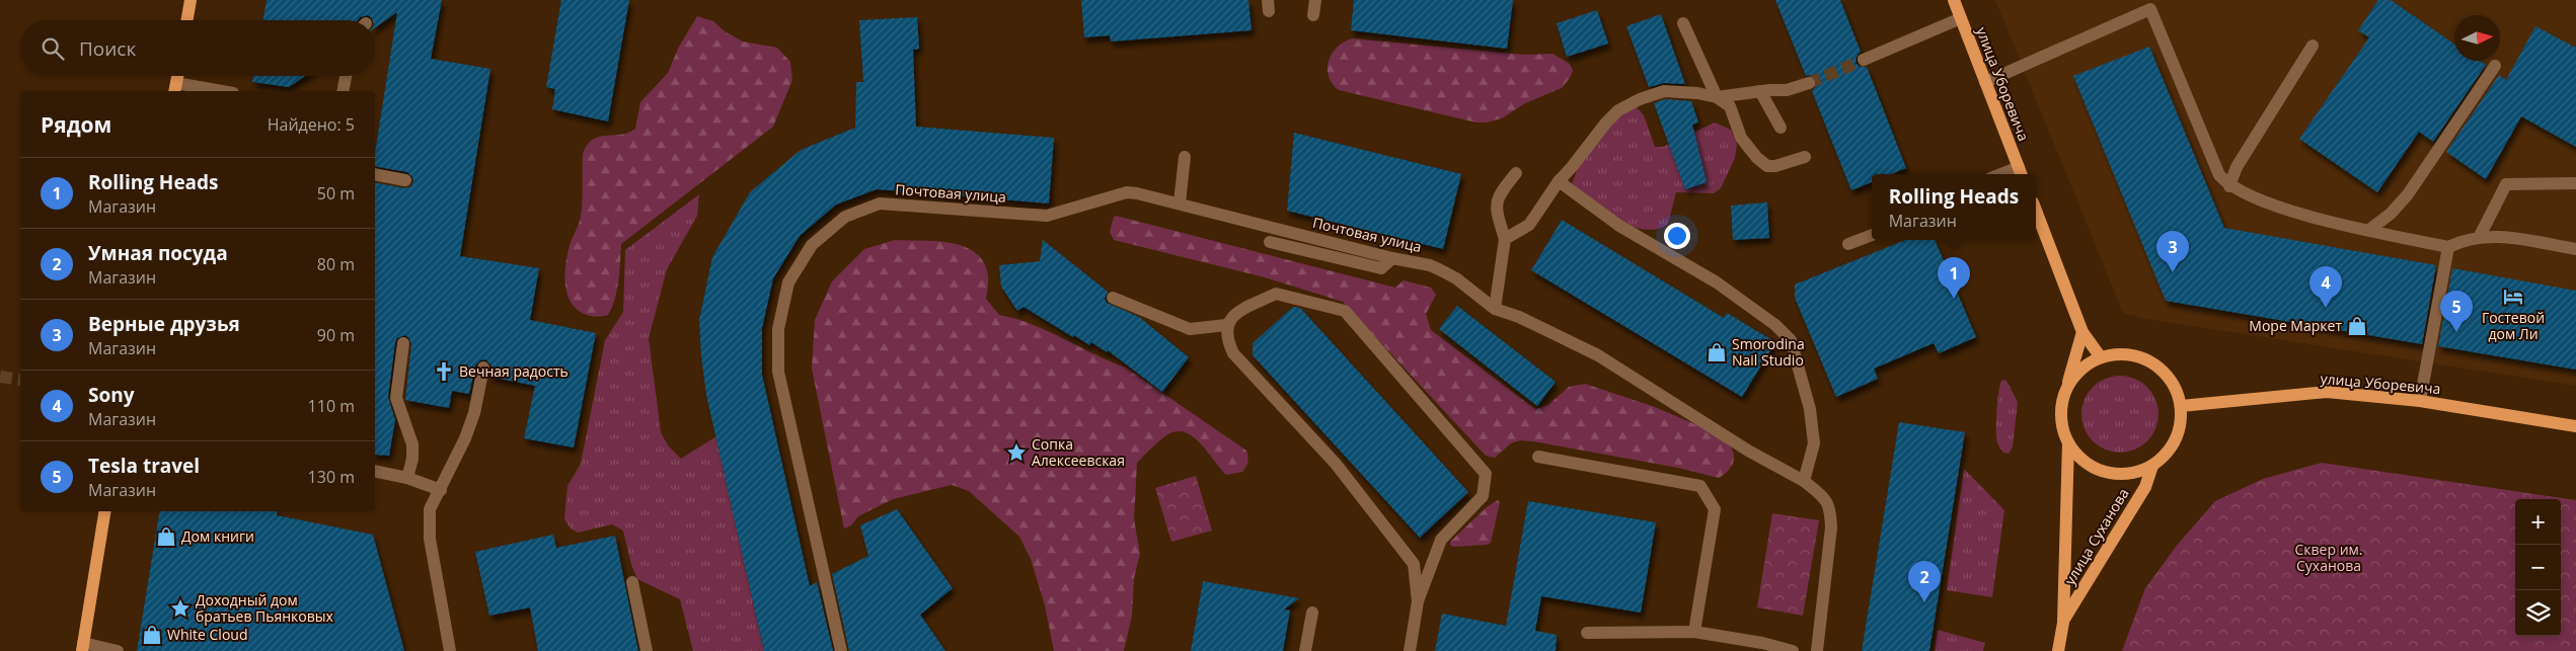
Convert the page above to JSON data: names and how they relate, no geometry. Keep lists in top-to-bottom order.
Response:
{
  "streets": {
    "main road": ["улица Уборевича", "улица Суханова"],
    "street": ["Почтовая улица"]
  },
  "crossings": [
    ["улица Уборевича", "улица Суханова"]
  ],
  "parks": ["Сквер им. Суханова"],
  "places": {
    "hotel": ["Гостевой дом Ли"],
    "shop": [
      "Море Маркет",
      "Smorodina Nail Studio",
      "Дом книги",
      "White Cloud"
    ],
    "church": ["Вечная радость"],
    "place": ["Сопка Алексеевская", "Доходный дом братьев Пьянковых"]
  },
  "north": "right",
  "page": {
    "search": "Поиск",
    "heading": ["Рядом", "Найдено: 5"],
    "list": [
      {
        "mark": "1",
        "name": "Rolling Heads",
        "note": "Магазин",
        "value": "50 m"
      },
      {
        "mark": "2",
        "name": "Умная посуда",
        "note": "Магазин",
        "value": "80 m"
      },
      {
        "mark": "3",
        "name": "Верные друзья",
        "note": "Магазин",
        "value": "90 m"
      },
      {
        "mark": "4",
        "name": "Sony",
        "note": "Магазин",
        "value": "110 m"
      },
      {
        "mark": "5",
        "name": "Tesla travel",
        "note": "Магазин",
        "value": "130 m"
      }
    ],
    "popup": ["Rolling Heads", "Магазин"],
    "pins": [
      "3",
      "1",
      "4",
      "5",
      "2"
    ],
    "map_buttons": ["+", "−"]
  }
}
